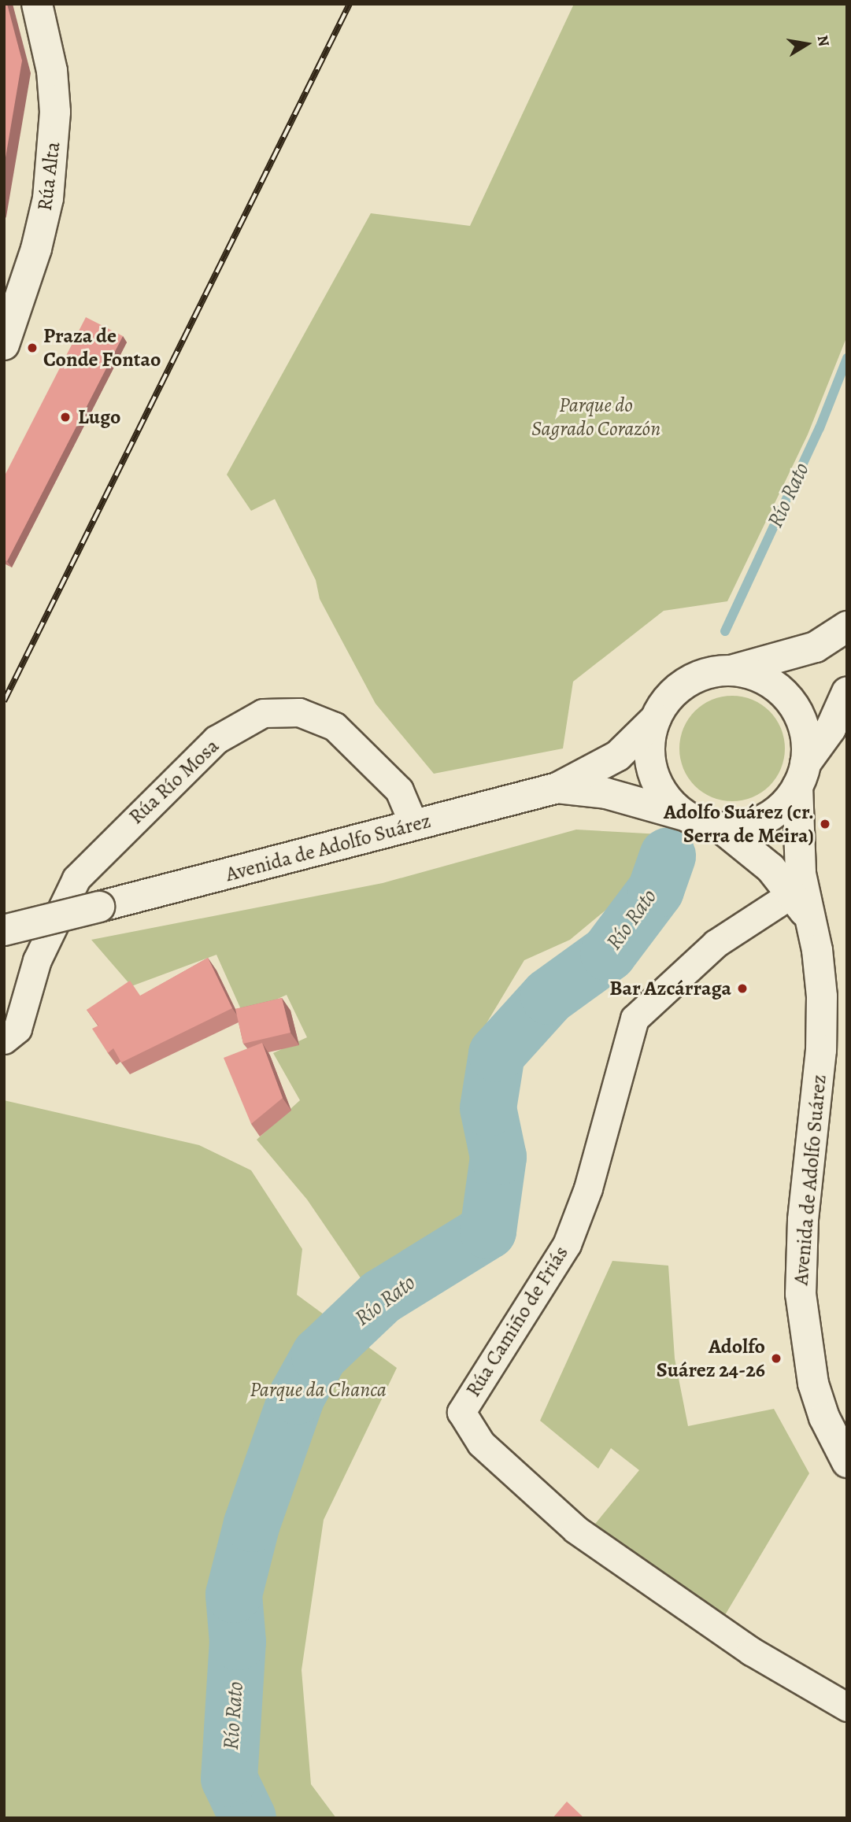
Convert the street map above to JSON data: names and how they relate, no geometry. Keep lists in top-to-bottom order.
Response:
{
  "streets": {
    "street": [
      "Rúa Alta",
      "Rúa Río Mosa",
      "Avenida de Adolfo Suárez",
      "Rúa Camiño de Friás"
    ]
  },
  "crossings": [
    ["Rúa Río Mosa", "Avenida de Adolfo Suárez"],
    ["Avenida de Adolfo Suárez", "Rúa Camiño de Friás"]
  ],
  "water": ["Río Rato"],
  "parks": ["Parque do Sagrado Corazón", "Parque da Chanca"],
  "places": [
    "Praza de Conde Fontao",
    "Lugo",
    "Adolfo Suárez (cr. Serra de Meira)",
    "Bar Azcárraga",
    "Adolfo Suárez 24-26"
  ],
  "north": "right"
}
